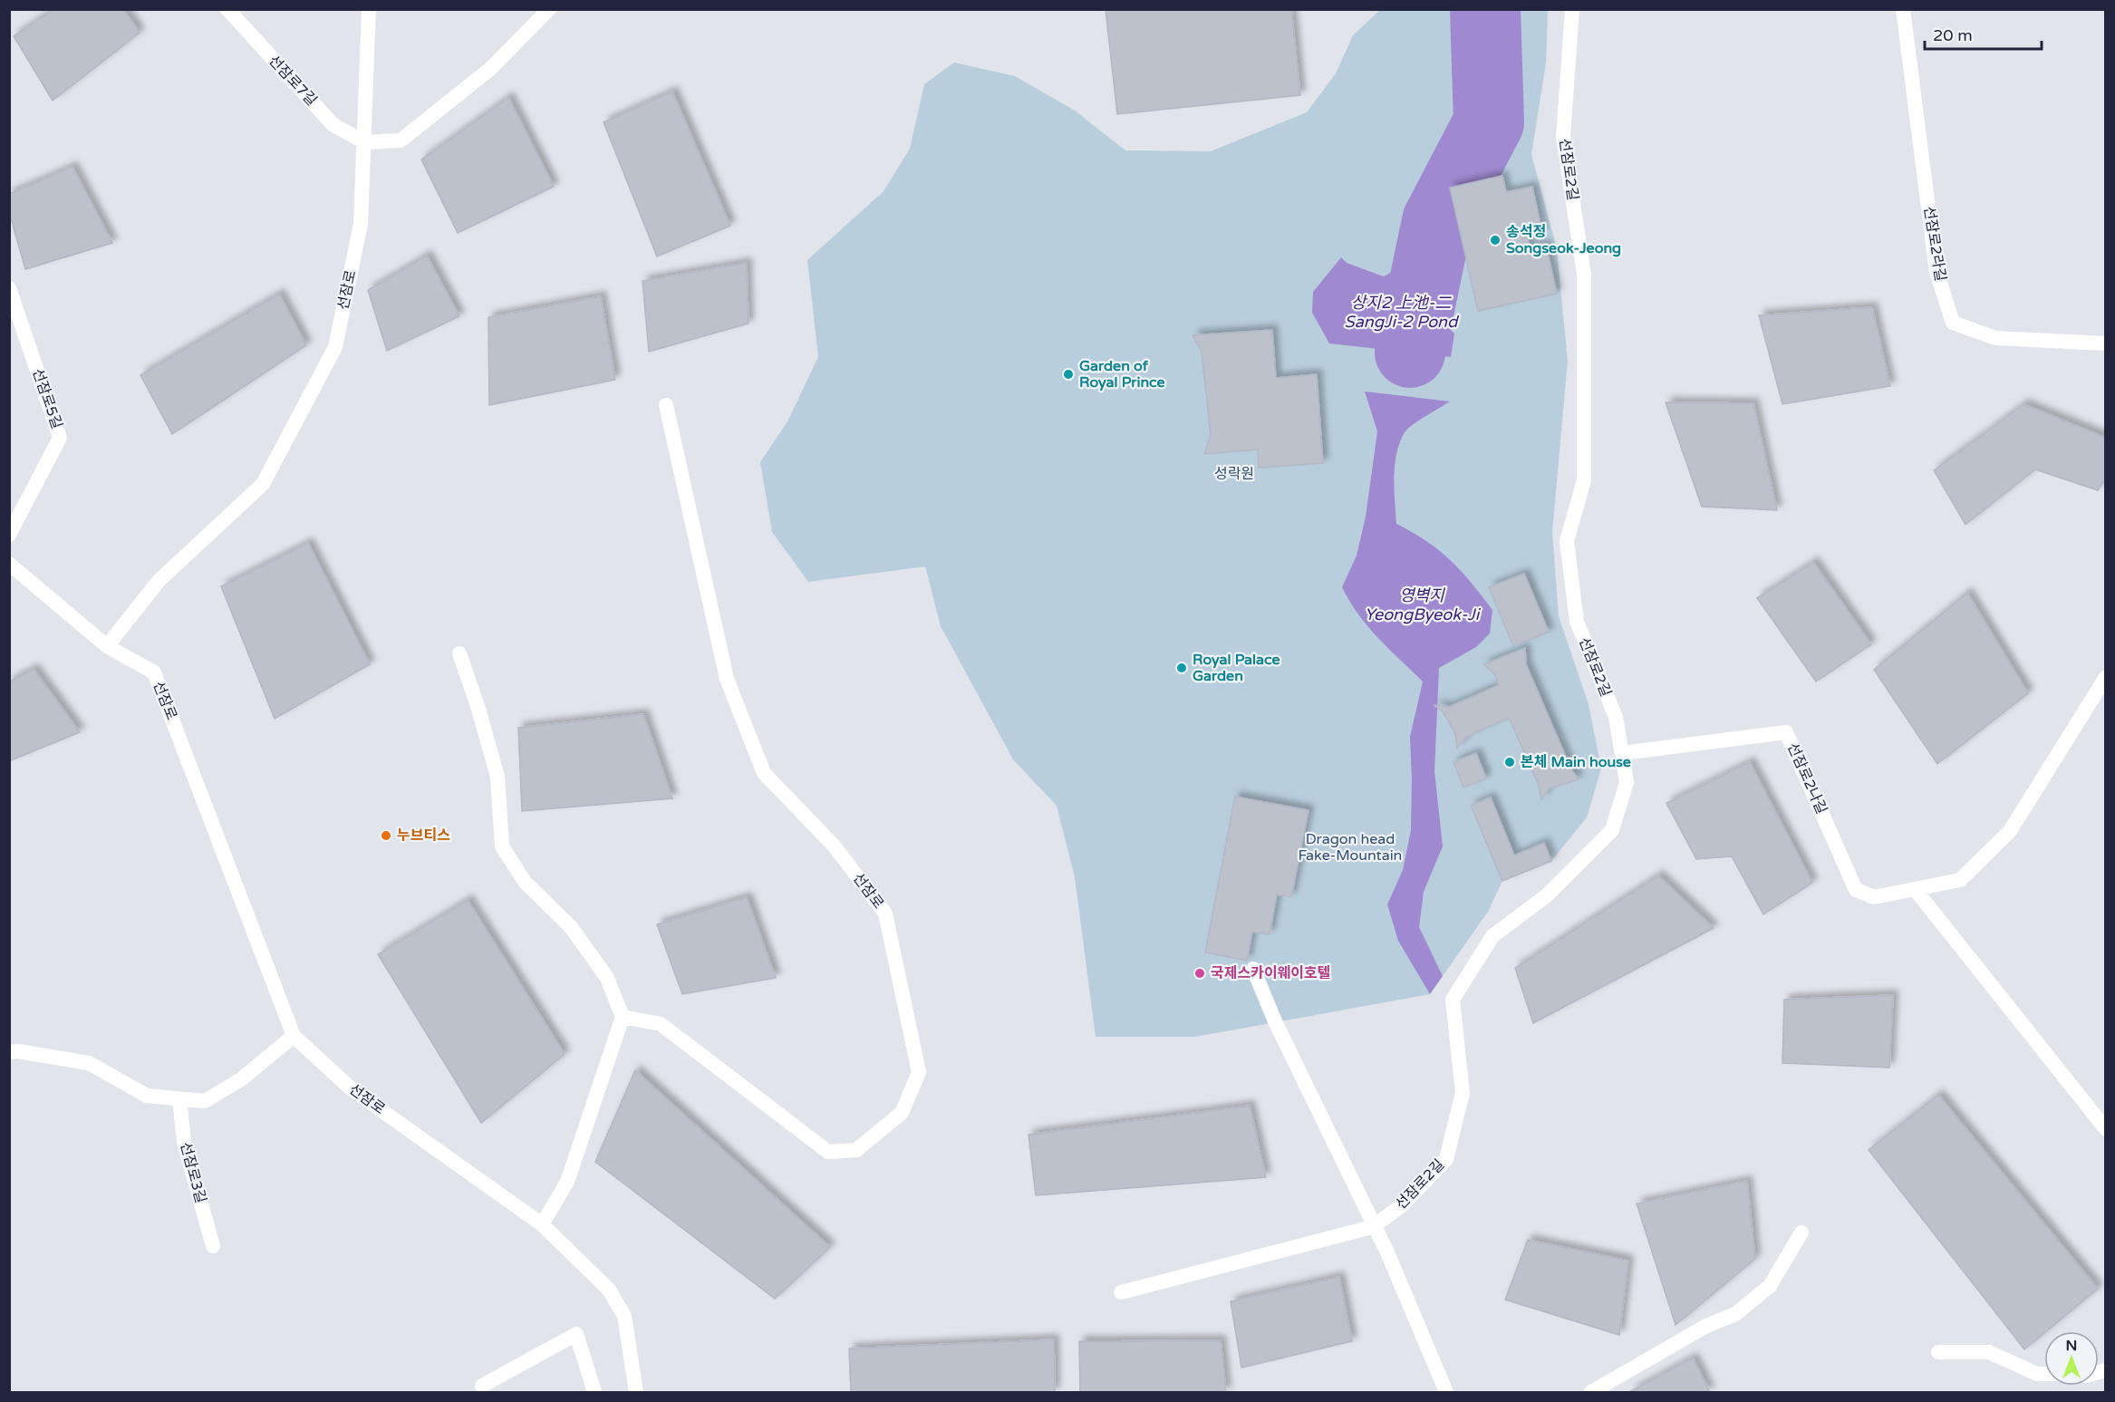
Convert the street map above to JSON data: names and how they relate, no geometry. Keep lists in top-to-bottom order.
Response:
{
  "streets": {
    "street": [
      "선잠로7길",
      "선잠로2길",
      "선잠로2라길",
      "선잠로",
      "선잠로5길",
      "선잠로2나길",
      "선잠로3길"
    ]
  },
  "crossings": [
    ["선잠로7길", "선잠로"],
    ["선잠로2길", "선잠로2나길"]
  ],
  "water": ["상지2 上池-二 SangJi-2 Pond", "영벽지 YeongByeok-Ji"],
  "parks": ["성락원", "Dragon head Fake-Mountain"],
  "places": [
    "송석정 Songseok-Jeong",
    "Garden of Royal Prince",
    "Royal Palace Garden",
    "본체 Main house",
    "누브티스",
    "국제스카이웨이호텔"
  ],
  "scale_bar": "20 m",
  "north": "top"
}
